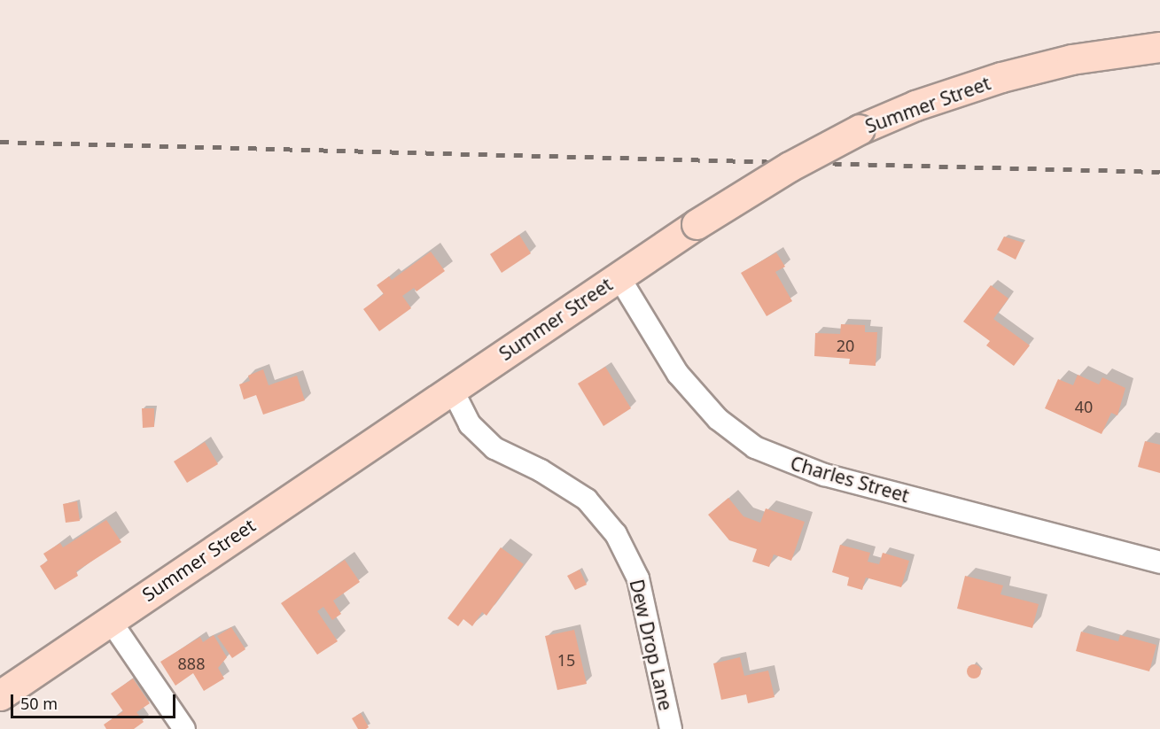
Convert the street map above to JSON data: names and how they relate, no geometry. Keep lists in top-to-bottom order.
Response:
{
  "streets": {
    "main road": ["Summer Street"],
    "street": ["Charles Street", "Dew Drop Lane"]
  },
  "crossings": [
    ["Summer Street", "Charles Street"],
    ["Summer Street", "Dew Drop Lane"]
  ],
  "house_numbers": [
    "20",
    "40",
    "15",
    "888"
  ],
  "scale_bar": "50 m"
}
